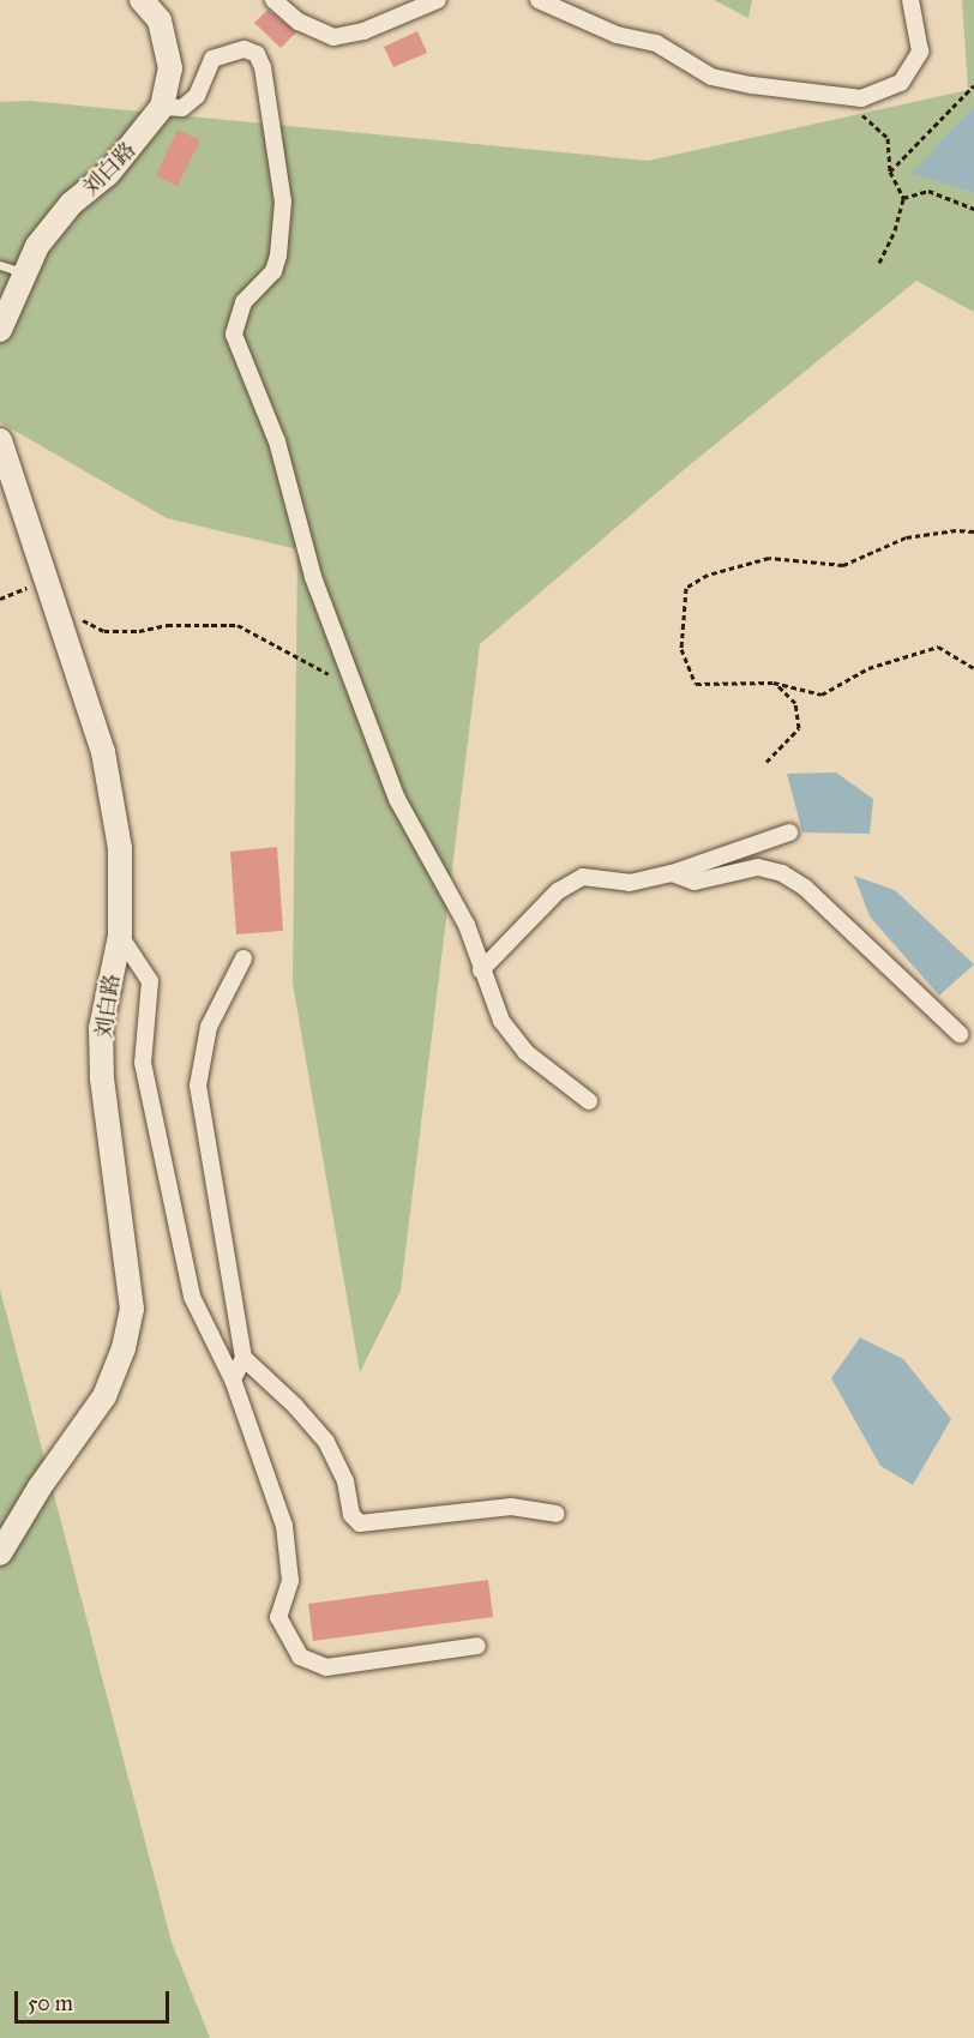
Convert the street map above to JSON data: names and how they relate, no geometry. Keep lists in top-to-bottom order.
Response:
{
  "streets": {
    "street": ["刘白路"]
  },
  "scale_bar": "50 m"
}
